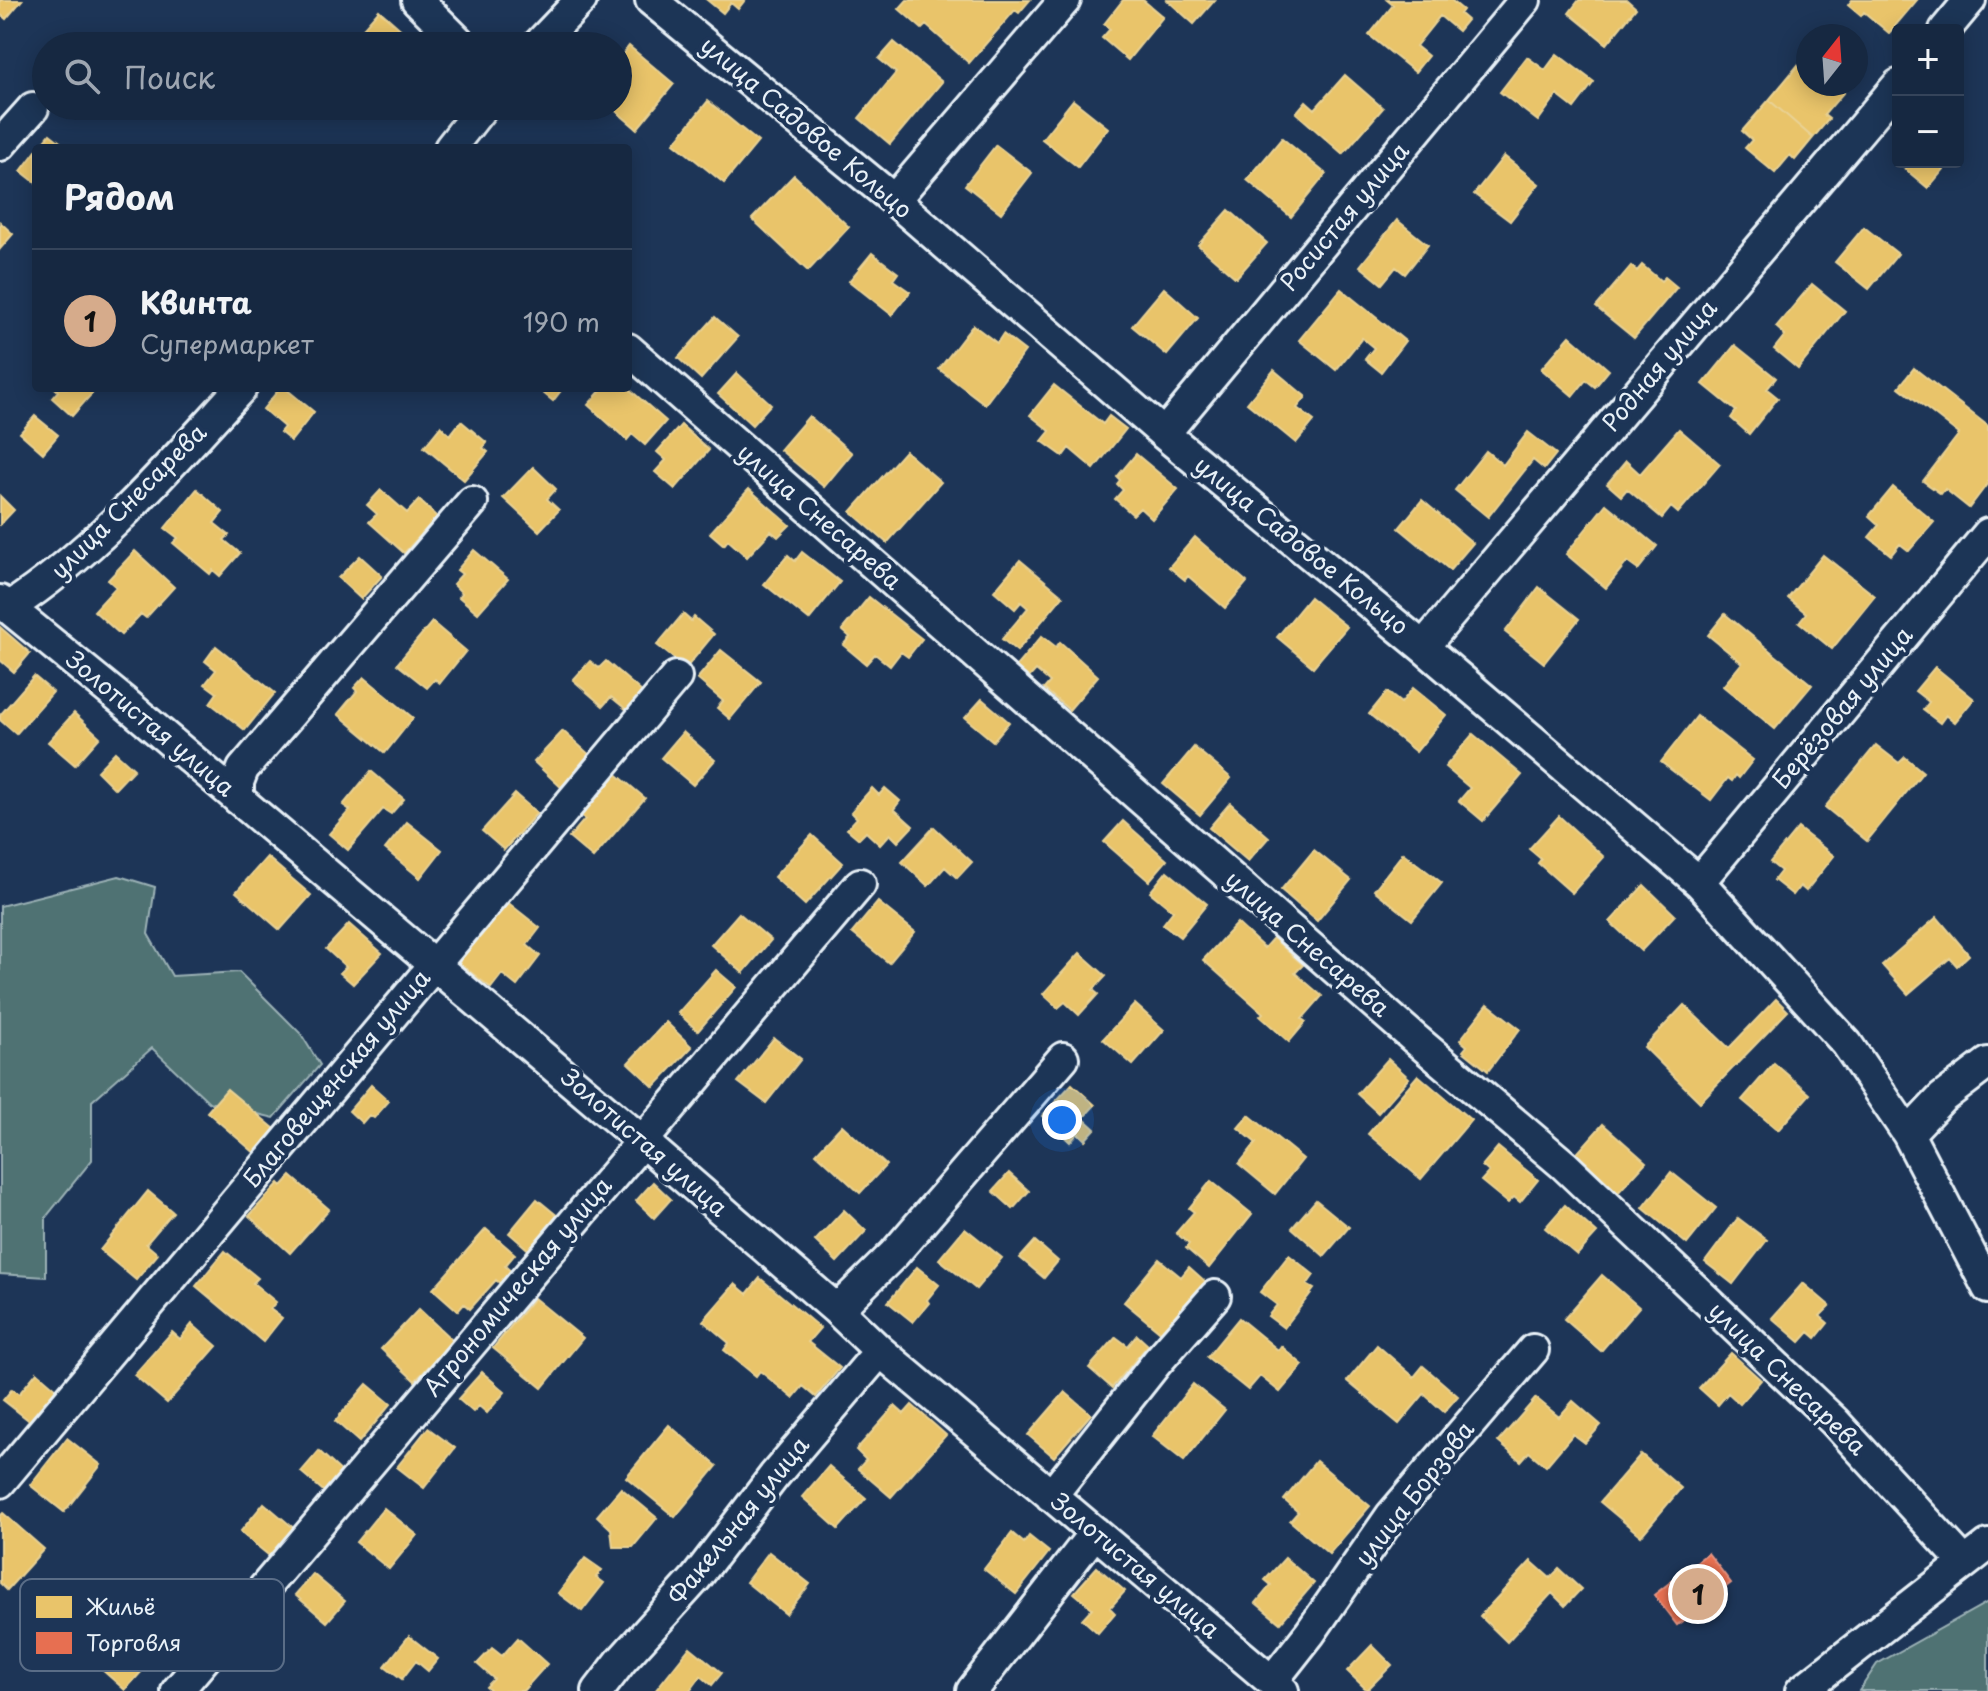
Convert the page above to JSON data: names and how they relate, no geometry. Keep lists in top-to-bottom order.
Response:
{
  "streets": {
    "street": [
      "улица Садовое Кольцо",
      "Росистая улица",
      "Родная улица",
      "улица Снесарева",
      "Берёзовая улица",
      "Золотистая улица",
      "Благовещенская улица",
      "Агрономическая улица",
      "улица Борзова",
      "Факельная улица"
    ]
  },
  "crossings": [
    ["улица Садовое Кольцо", "Росистая улица"],
    ["улица Садовое Кольцо", "Родная улица"],
    ["улица Садовое Кольцо", "Берёзовая улица"],
    ["улица Снесарева", "Золотистая улица"],
    ["Золотистая улица", "Благовещенская улица"],
    ["Золотистая улица", "Агрономическая улица"],
    ["Золотистая улица", "улица Борзова"],
    ["Золотистая улица", "Факельная улица"]
  ],
  "legend": ["Жильё", "Торговля"],
  "north": "top",
  "page": {
    "map_buttons": ["+", "−"],
    "search": "Поиск",
    "heading": "Рядом",
    "list": [
      {
        "mark": "1",
        "name": "Квинта",
        "note": "Супермаркет",
        "value": "190 m"
      }
    ],
    "pins": "1"
  }
}
